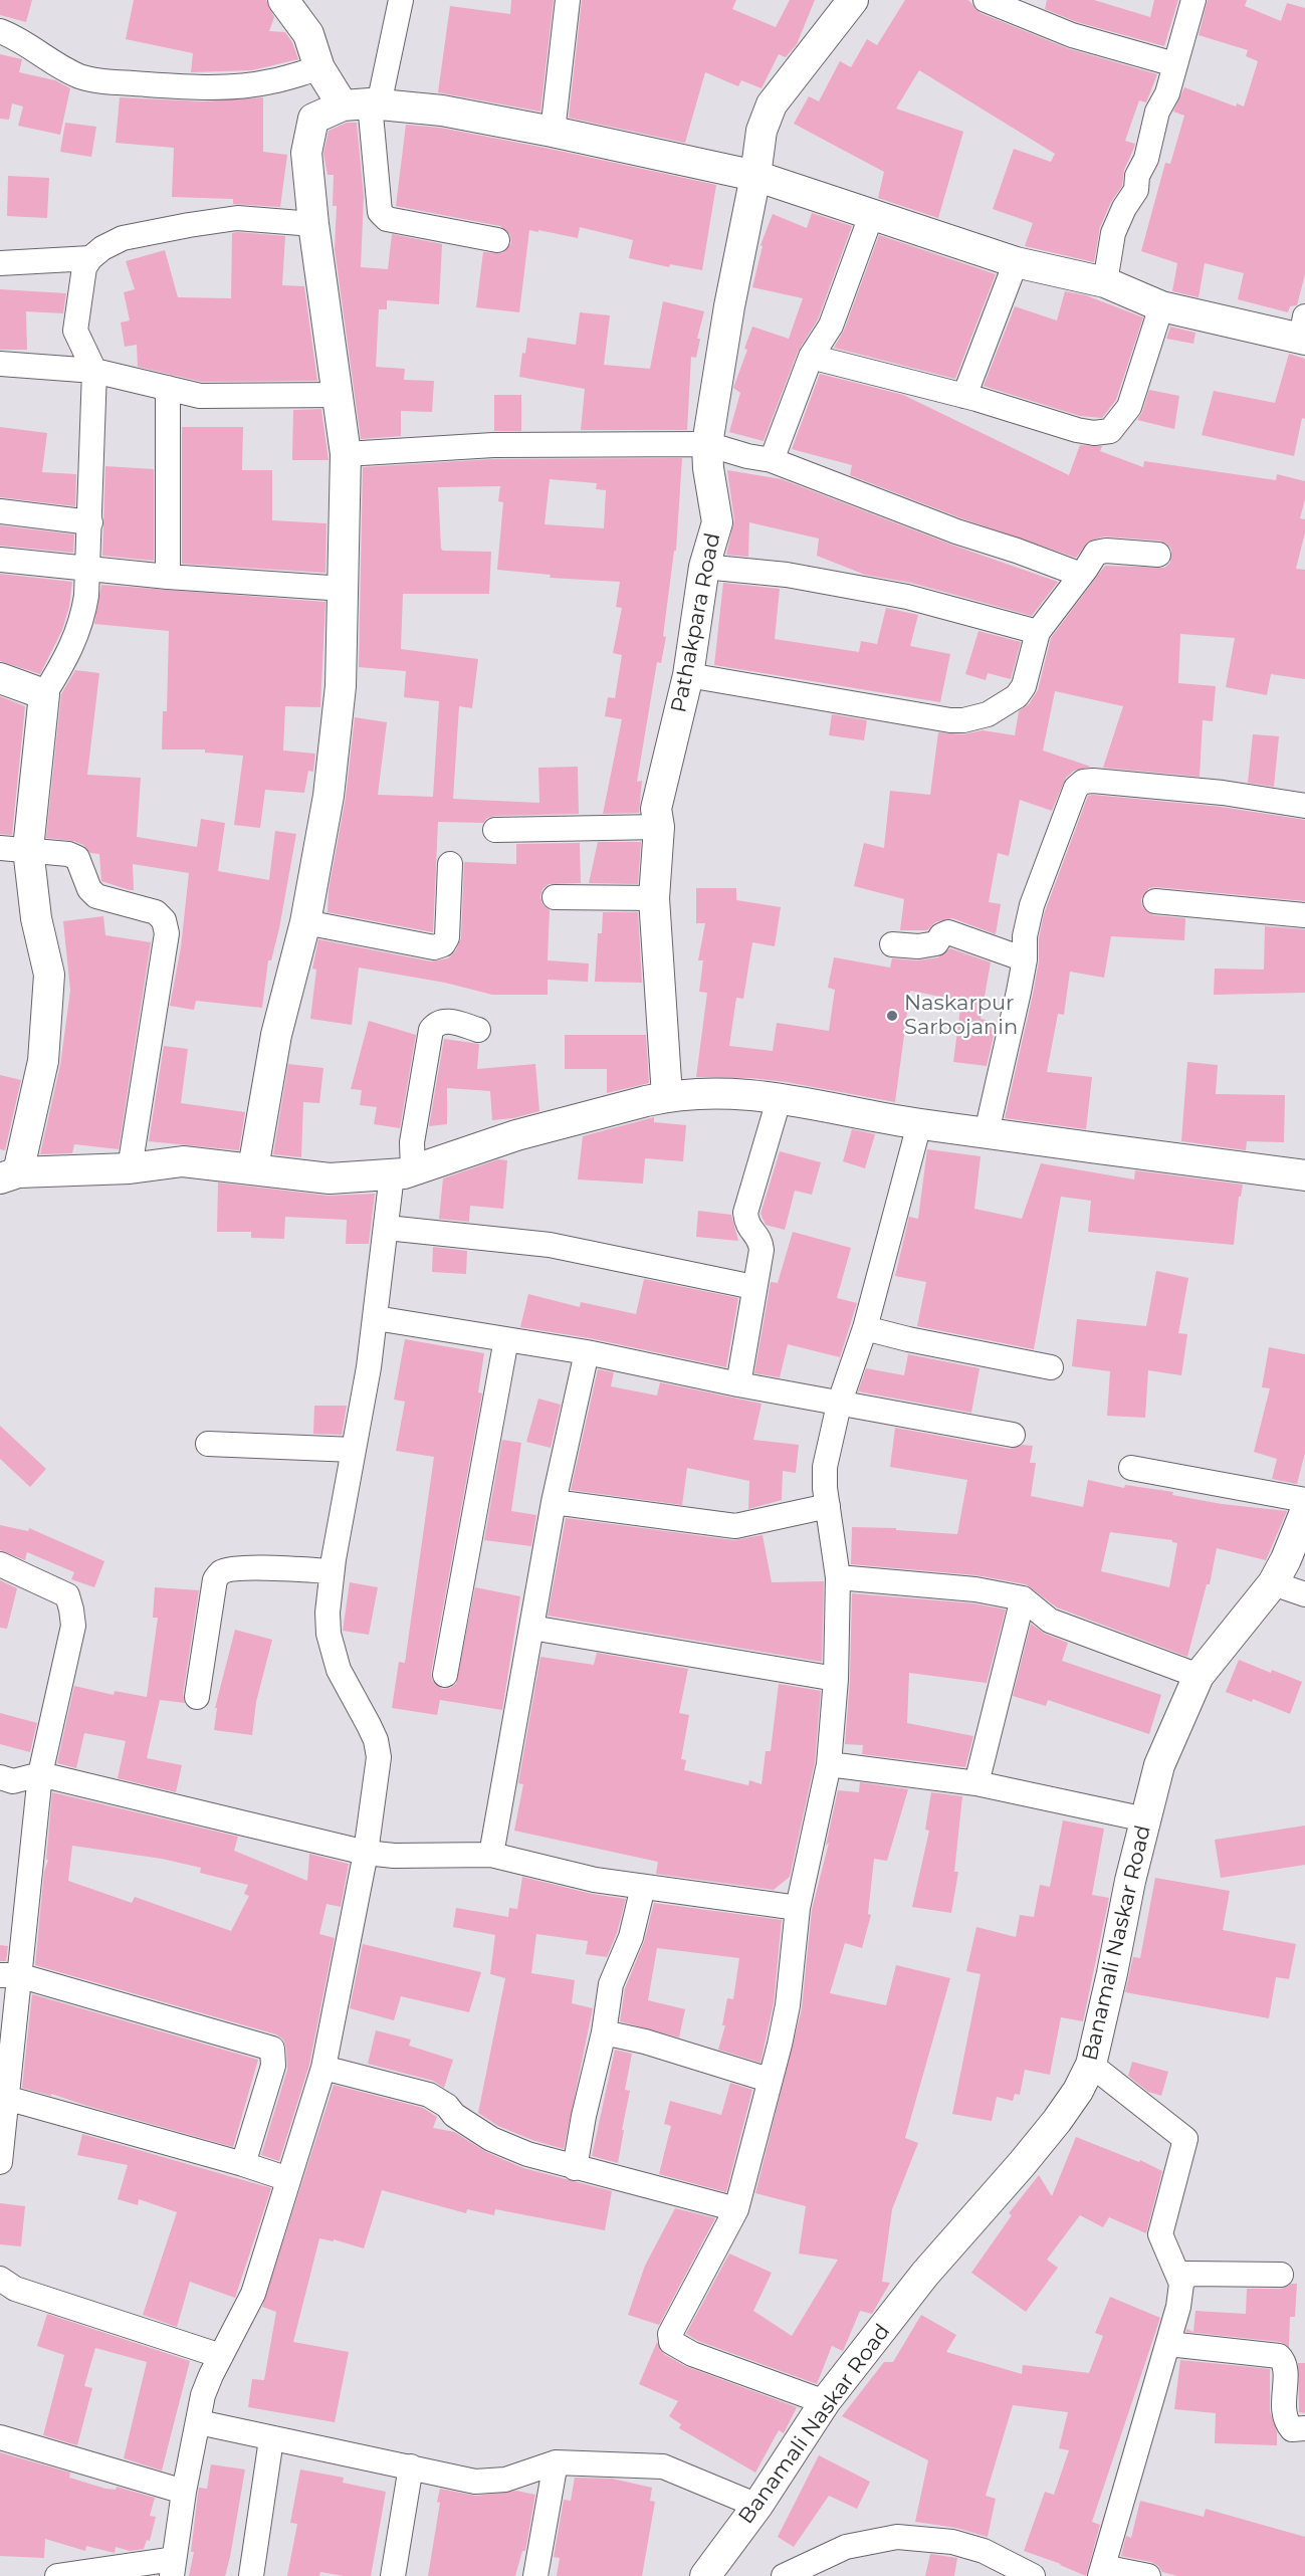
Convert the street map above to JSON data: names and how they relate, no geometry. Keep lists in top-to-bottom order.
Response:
{
  "streets": {
    "street": ["Pathakpara Road", "Banamali Naskar Road"]
  },
  "places": ["Naskarpur Sarbojanin"]
}
